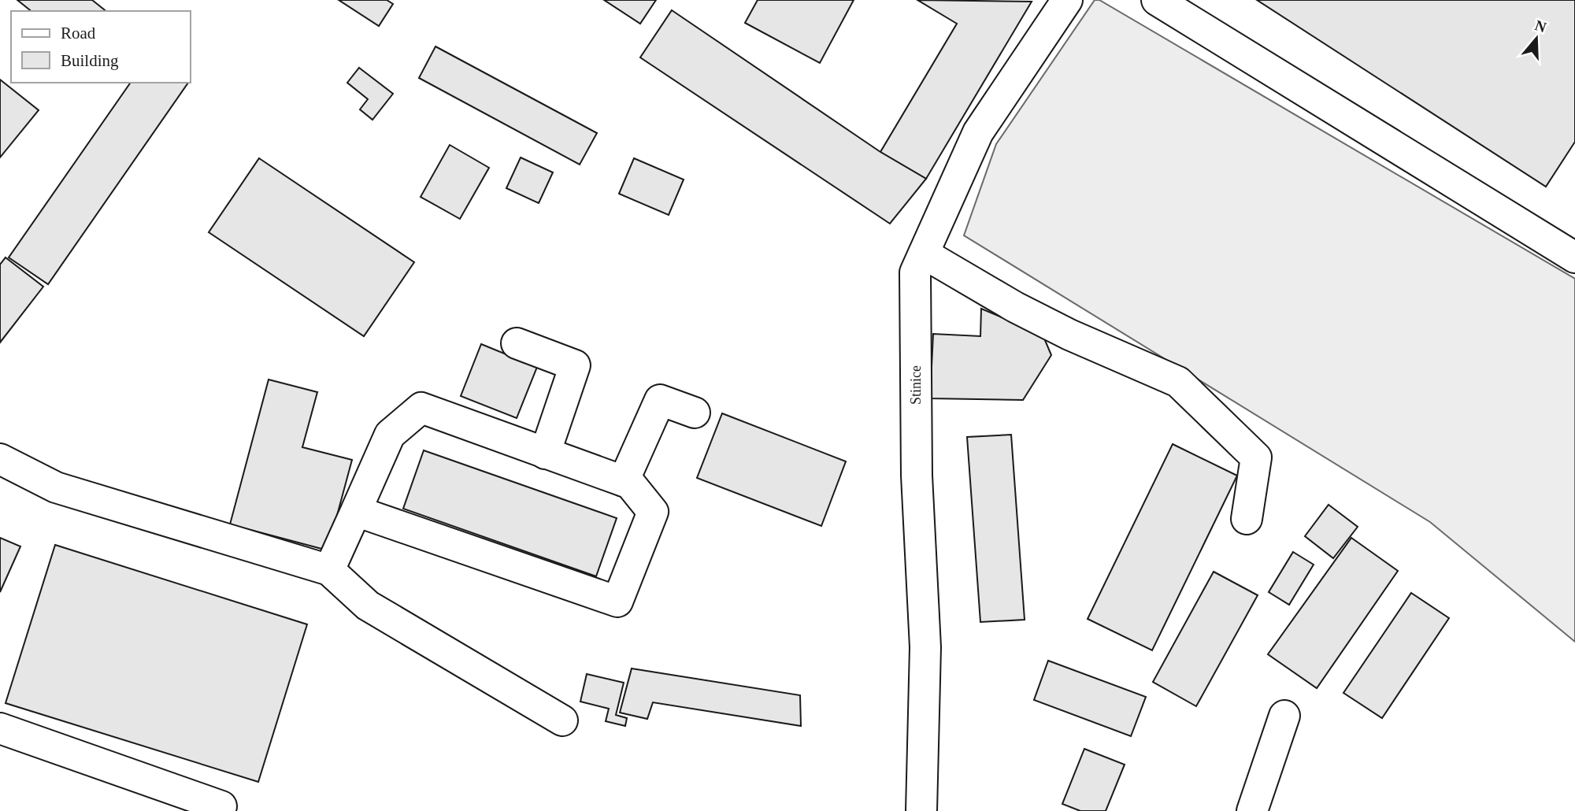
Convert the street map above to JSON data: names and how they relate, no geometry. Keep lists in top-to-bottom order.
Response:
{
  "streets": {
    "street": ["Stinice"]
  },
  "legend": ["Road", "Building"],
  "north": "top"
}
